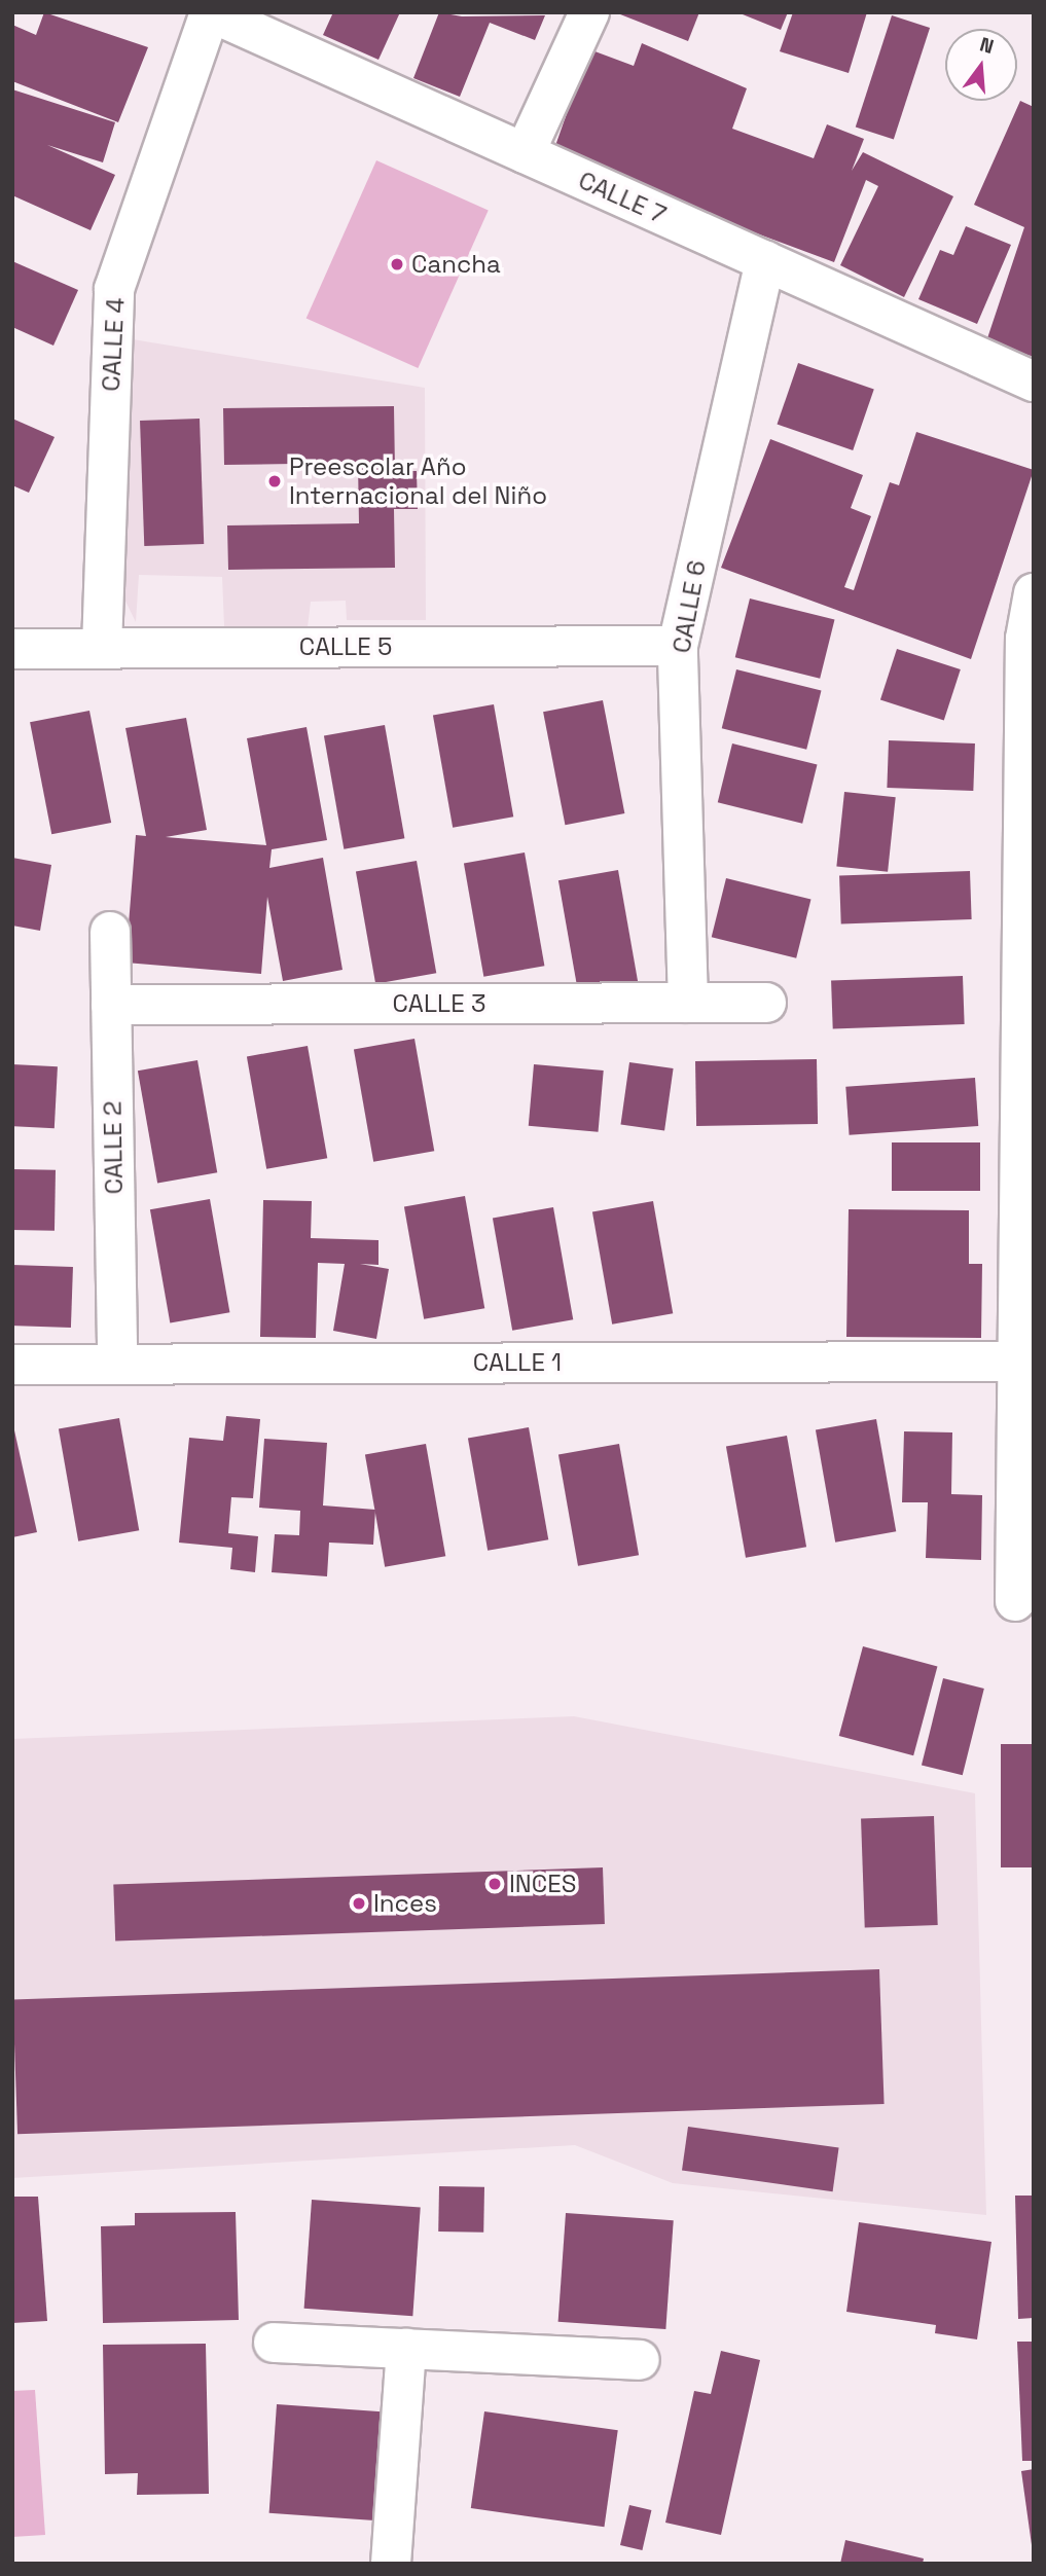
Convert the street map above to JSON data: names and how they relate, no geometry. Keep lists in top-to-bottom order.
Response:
{
  "streets": {
    "street": [
      "CALLE 7",
      "CALLE 4",
      "CALLE 6",
      "CALLE 5",
      "CALLE 3",
      "CALLE 2",
      "CALLE 1"
    ]
  },
  "crossings": [
    ["CALLE 7", "CALLE 4"],
    ["CALLE 7", "CALLE 6"],
    ["CALLE 4", "CALLE 5"],
    ["CALLE 6", "CALLE 5"],
    ["CALLE 6", "CALLE 3"],
    ["CALLE 3", "CALLE 2"],
    ["CALLE 2", "CALLE 1"]
  ],
  "places": [
    "Cancha",
    "Preescolar Año Internacional del Niño",
    "INCES",
    "Inces"
  ],
  "north": "top"
}
